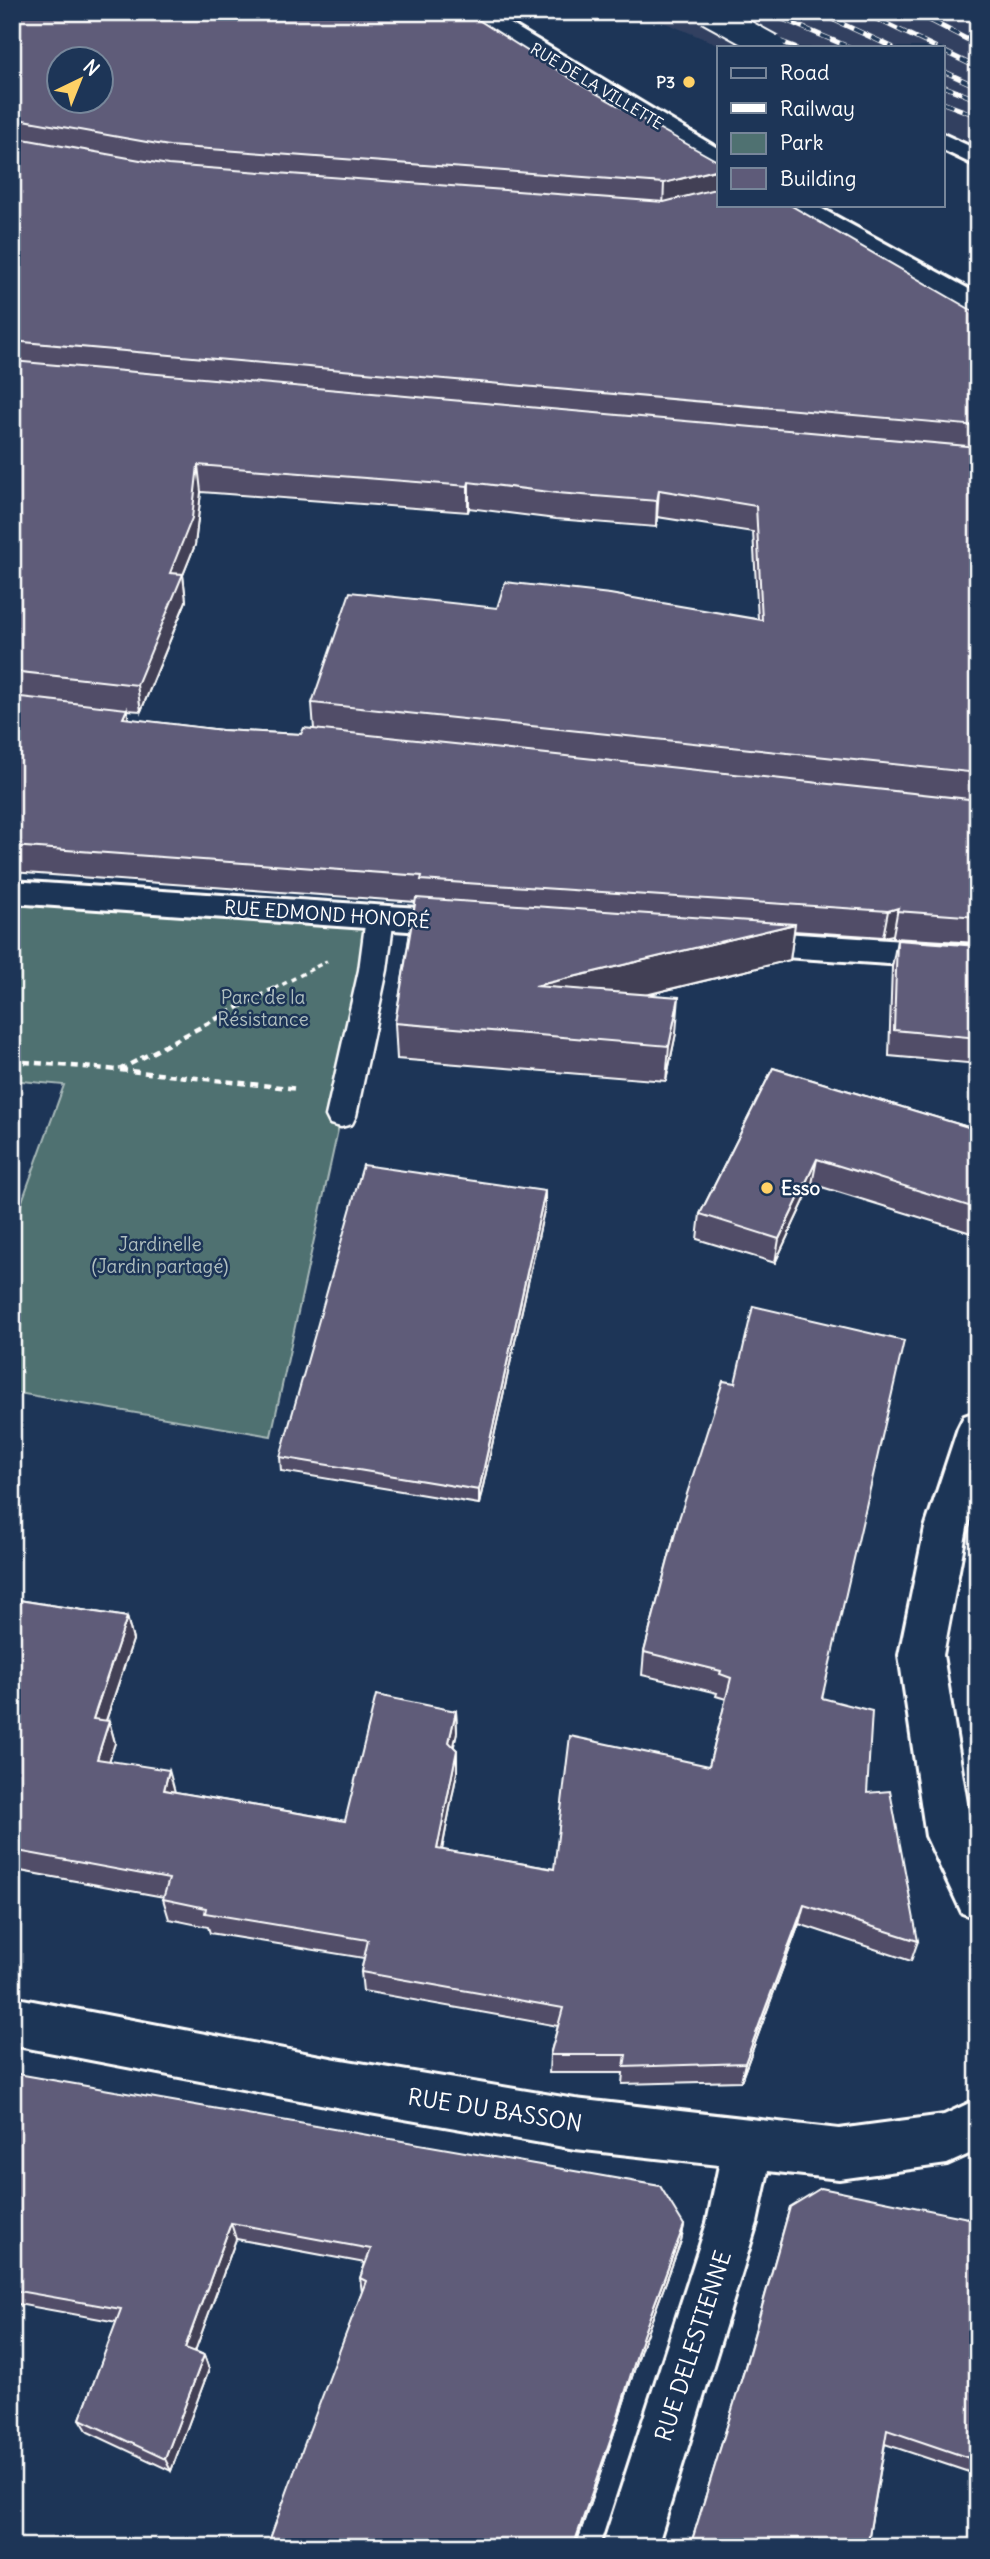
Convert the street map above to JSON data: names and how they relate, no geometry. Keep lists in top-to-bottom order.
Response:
{
  "streets": {
    "main road": [
      "RUE DE LA VILLETTE",
      "RUE EDMOND HONORÉ",
      "RUE DU BASSON",
      "RUE DELESTIENNE"
    ]
  },
  "crossings": [
    ["RUE DU BASSON", "RUE DELESTIENNE"]
  ],
  "parks": ["Parc de la Résistance", "Jardinelle (Jardin partagé)"],
  "places": ["P3", "Esso"],
  "legend": [
    "Road",
    "Railway",
    "Park",
    "Building"
  ],
  "north": "top right"
}
